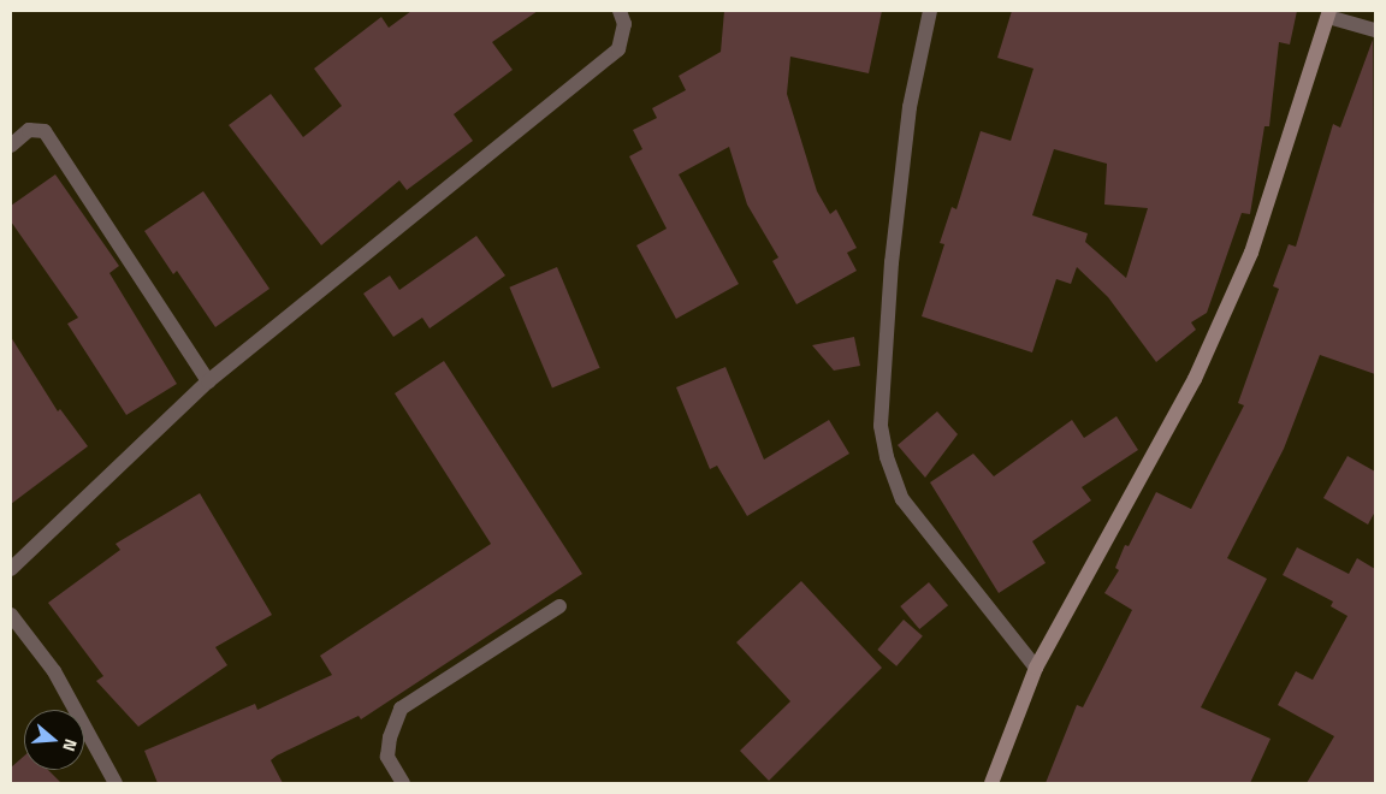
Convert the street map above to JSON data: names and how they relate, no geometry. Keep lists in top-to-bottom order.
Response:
{
  "north": "right"
}
